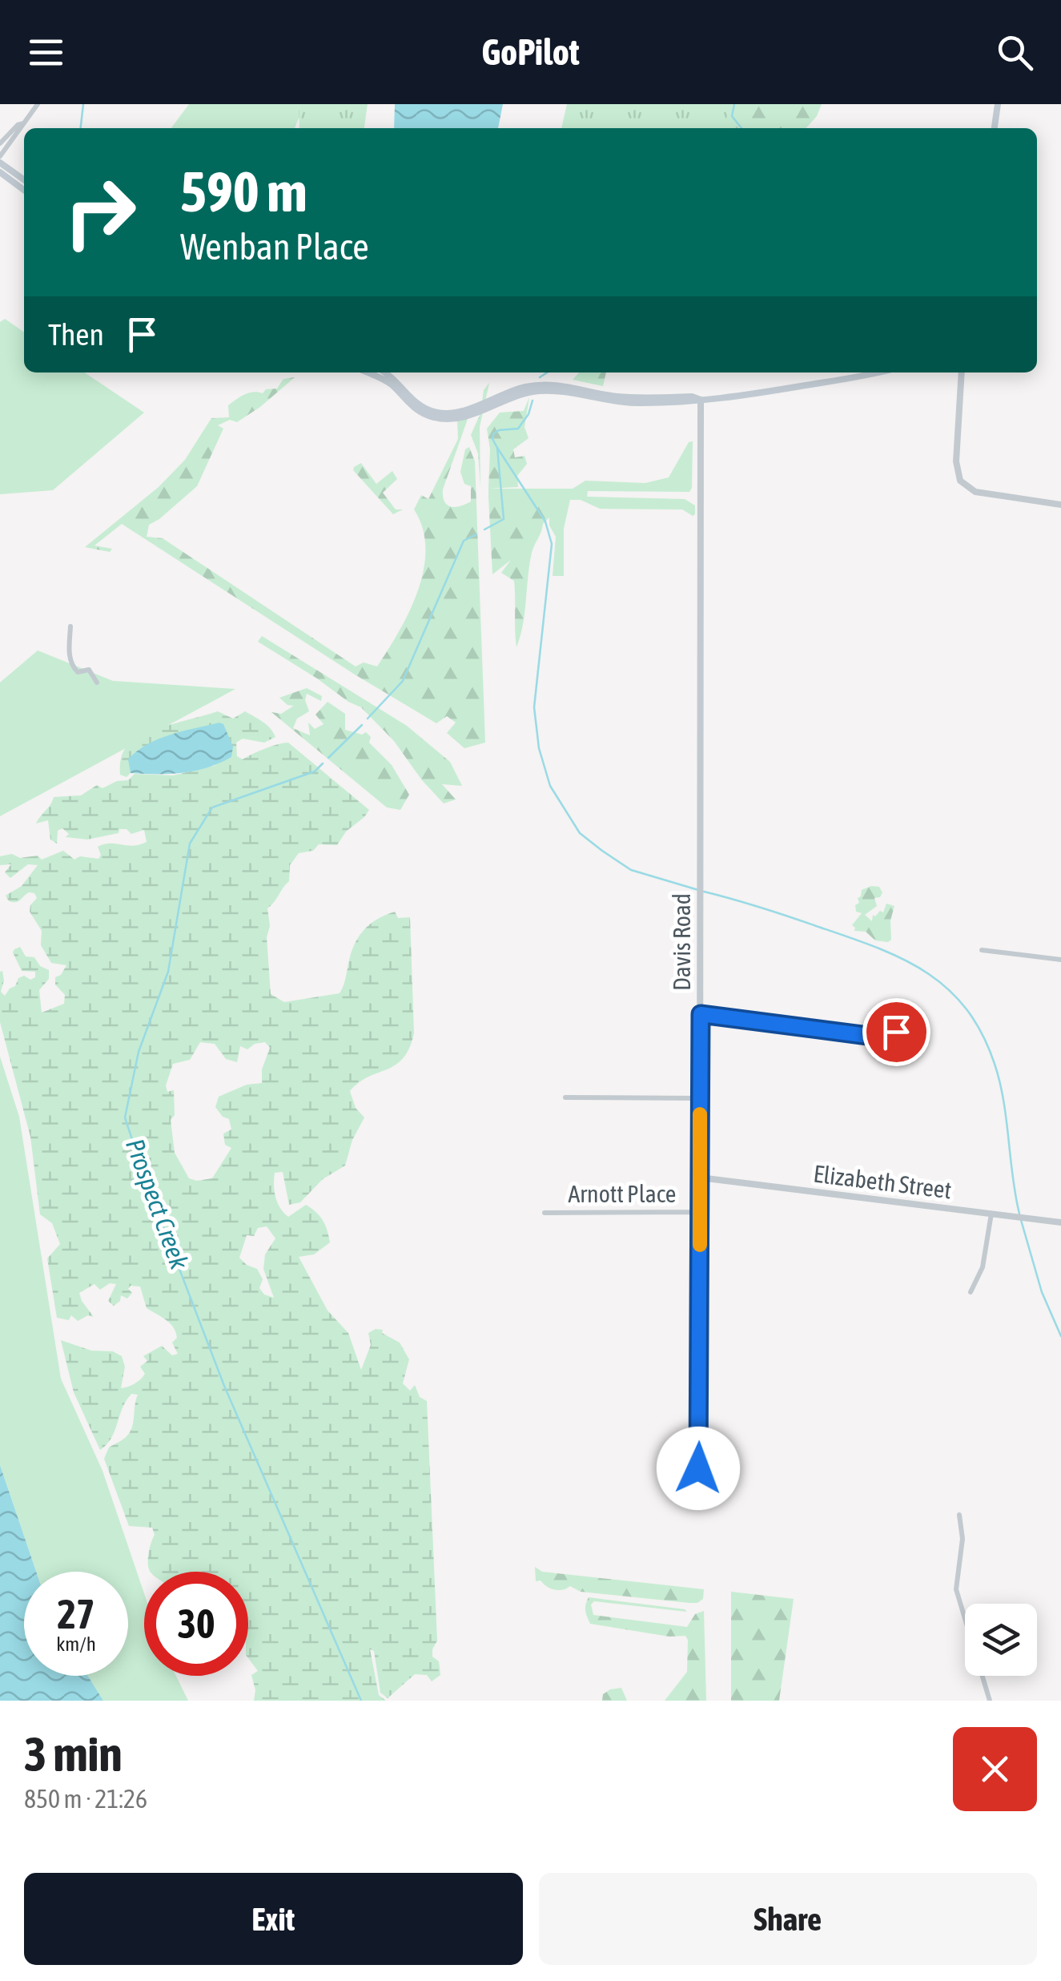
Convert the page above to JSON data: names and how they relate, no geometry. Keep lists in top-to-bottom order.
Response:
{
  "streets": {
    "street": ["Davis Road", "Elizabeth Street", "Arnott Place"]
  },
  "crossings": [
    ["Davis Road", "Elizabeth Street"],
    ["Davis Road", "Arnott Place"]
  ],
  "water": ["Prospect Creek"],
  "page": {
    "header": "GoPilot",
    "turn": ["590 m", "Wenban Place"],
    "then": "Then",
    "speed": "27 km/h",
    "limit": "30",
    "heading": ["3 min", "850 m · 21:26"],
    "buttons": ["Exit", "Share"]
  }
}
